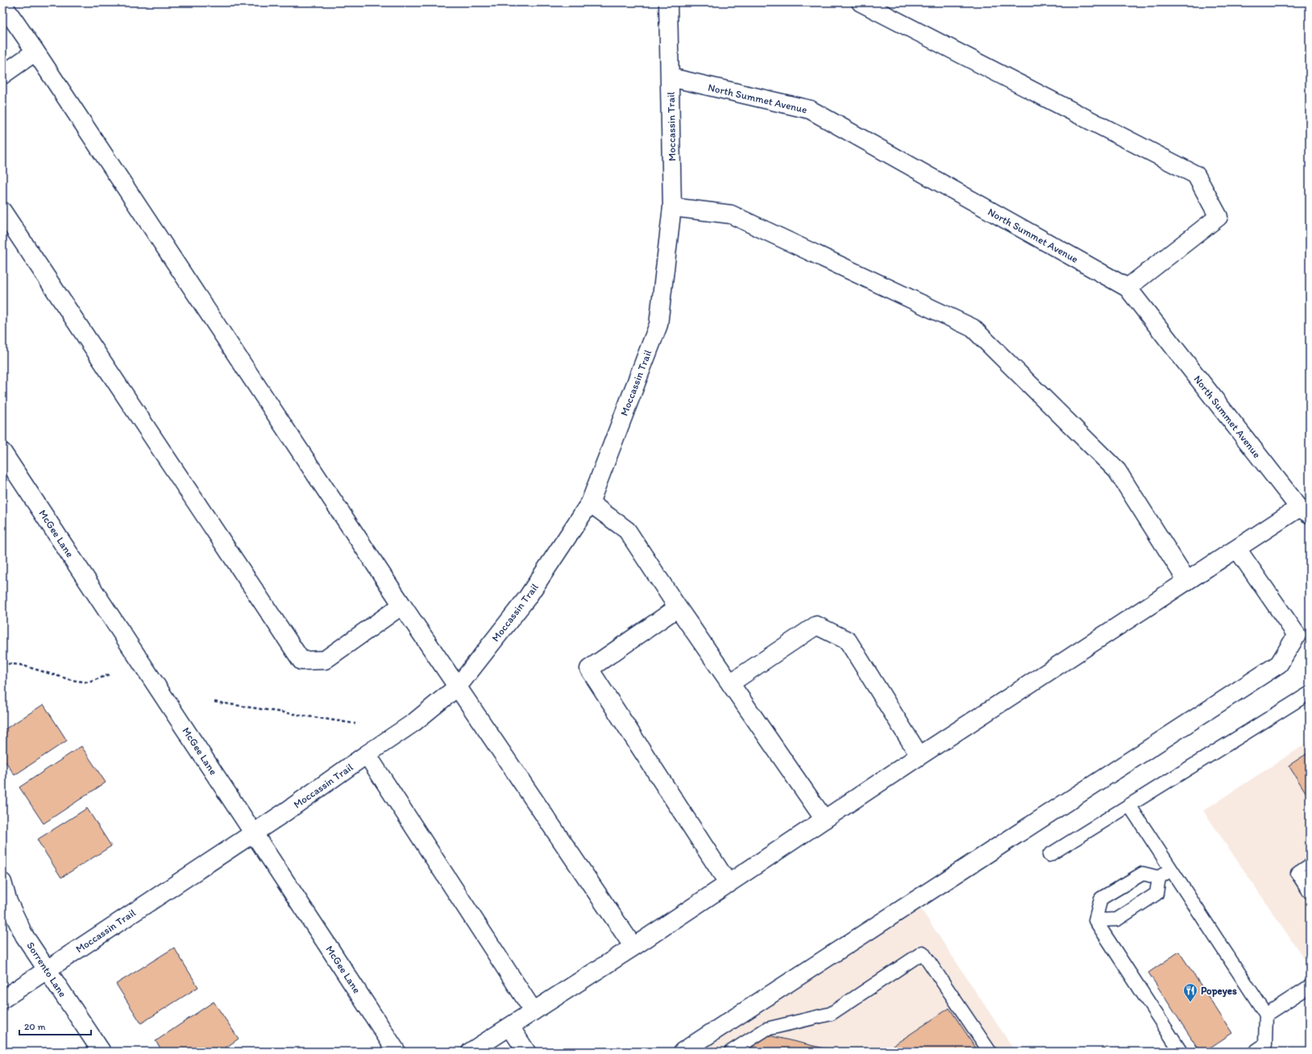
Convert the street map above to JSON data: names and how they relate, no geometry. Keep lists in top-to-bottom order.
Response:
{
  "streets": {
    "street": [
      "North Summet Avenue",
      "Moccassin Trail",
      "McGee Lane",
      "Sorrento Lane"
    ]
  },
  "crossings": [
    ["North Summet Avenue", "Moccassin Trail"],
    ["Moccassin Trail", "McGee Lane"],
    ["Moccassin Trail", "Sorrento Lane"]
  ],
  "places": {
    "restaurant": ["Popeyes"]
  },
  "scale_bar": "20 m"
}
